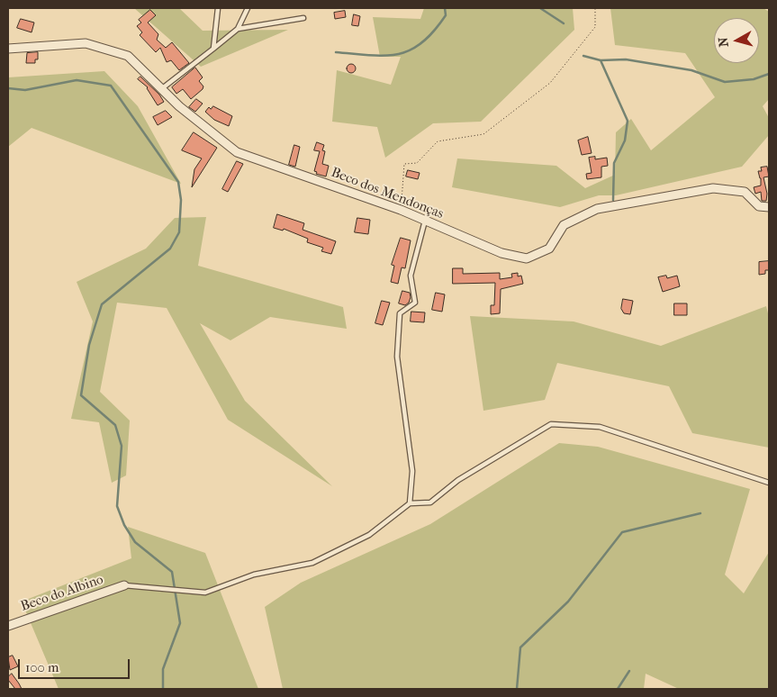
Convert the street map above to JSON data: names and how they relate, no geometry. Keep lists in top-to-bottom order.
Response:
{
  "streets": {
    "street": ["Beco dos Mendonças", "Beco do Albino"]
  },
  "scale_bar": "100 m",
  "north": "left"
}
